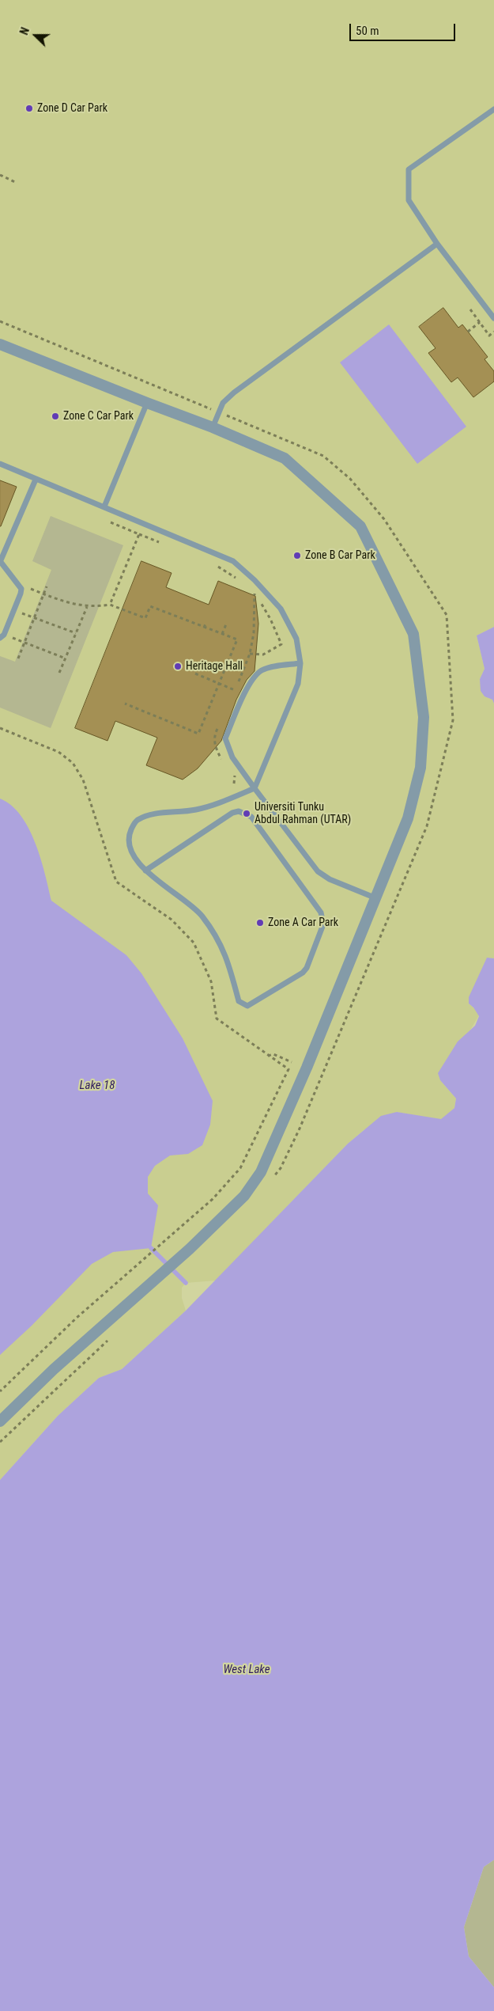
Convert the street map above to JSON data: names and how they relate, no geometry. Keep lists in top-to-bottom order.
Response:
{
  "water": ["Lake 18", "West Lake"],
  "places": [
    "Zone D Car Park",
    "Zone C Car Park",
    "Zone B Car Park",
    "Heritage Hall",
    "Universiti Tunku Abdul Rahman (UTAR)",
    "Zone A Car Park"
  ],
  "scale_bar": "50 m",
  "north": "left"
}
